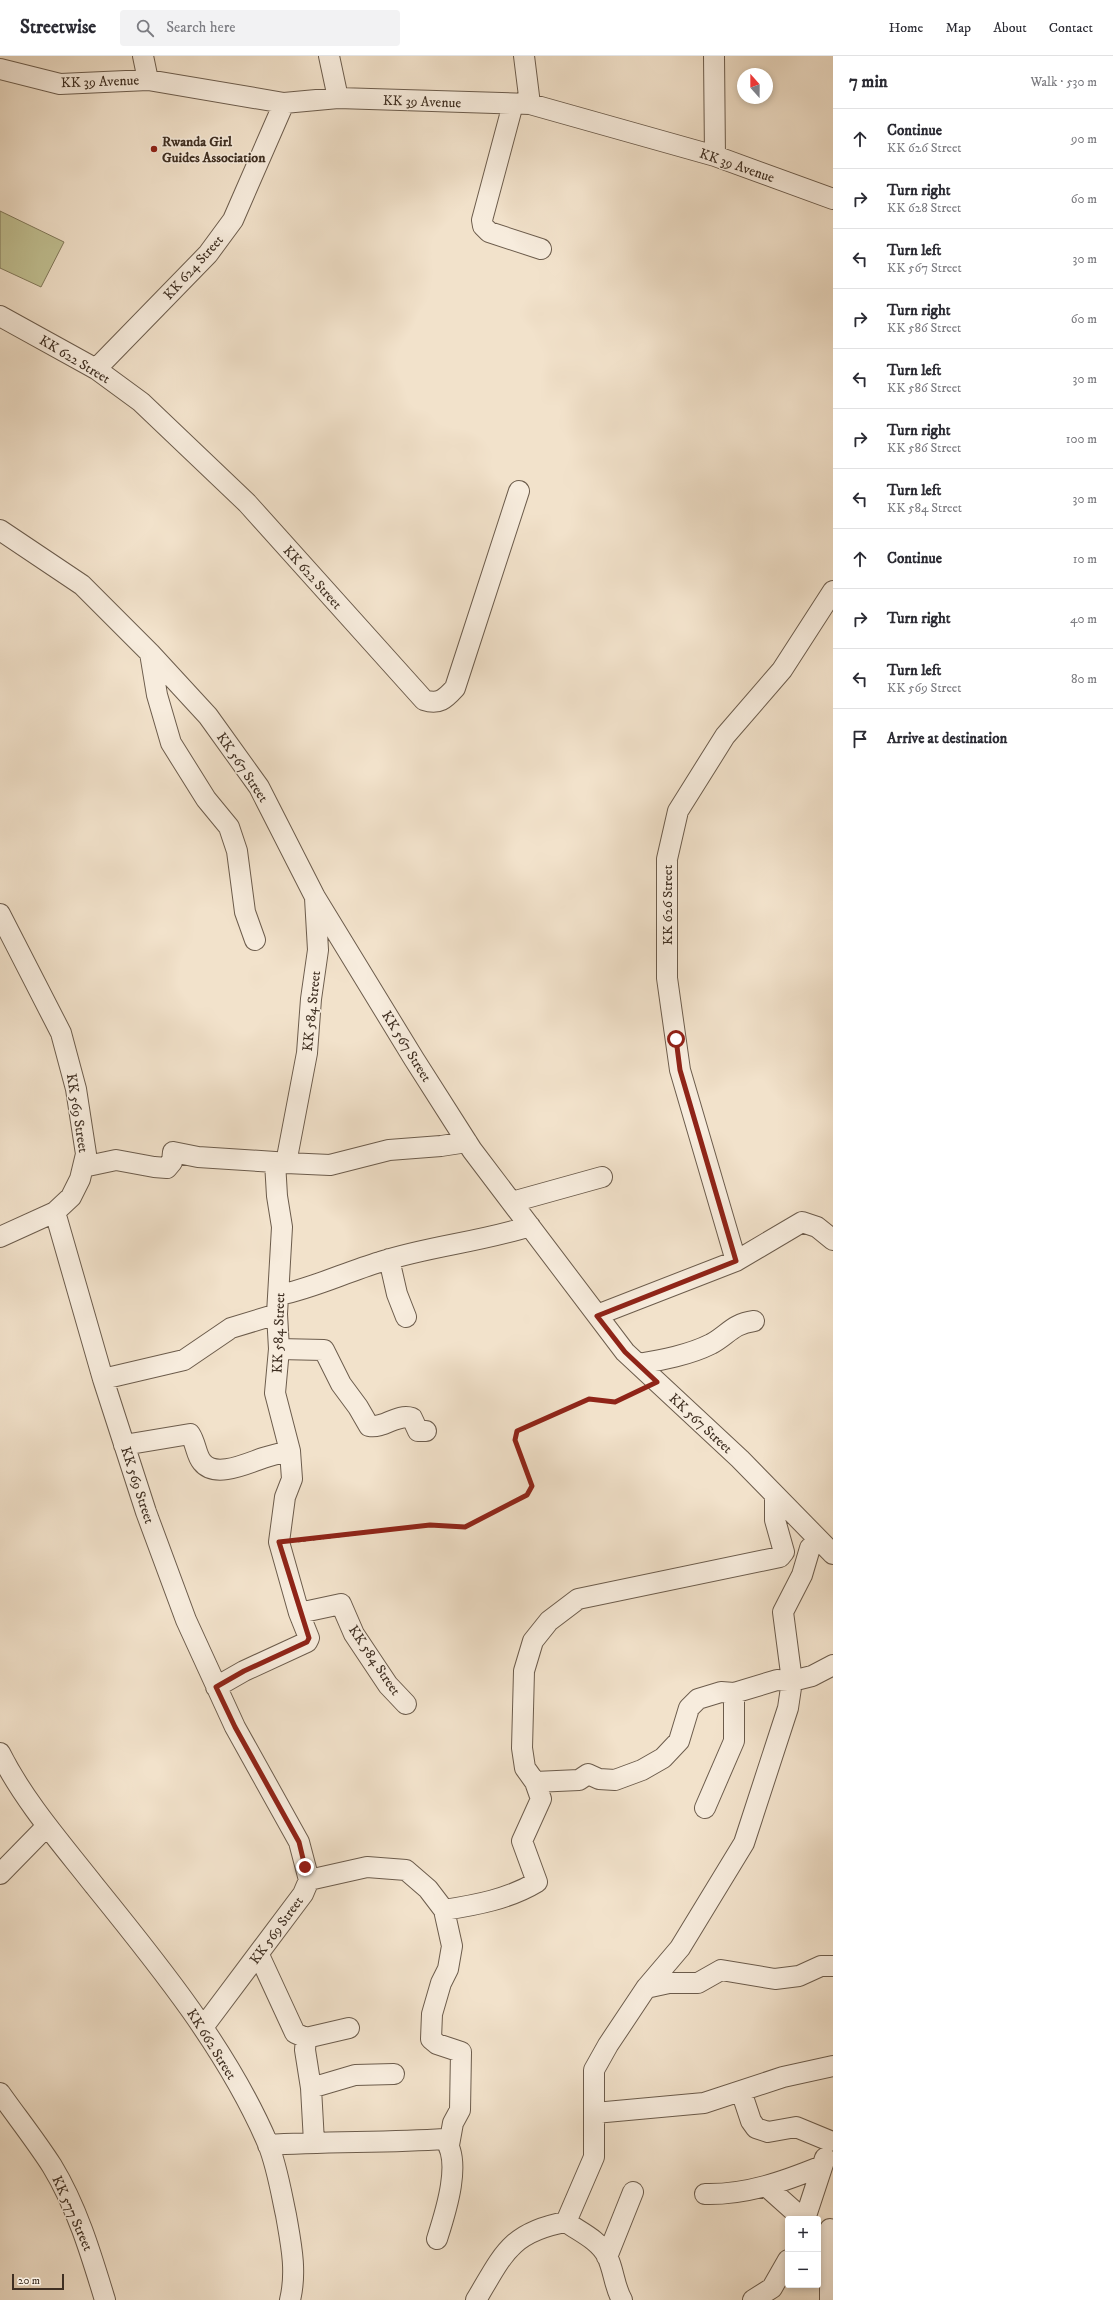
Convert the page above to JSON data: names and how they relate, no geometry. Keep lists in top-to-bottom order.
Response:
{
  "streets": {
    "street": [
      "KK 39 Avenue",
      "KK 624 Street",
      "KK 622 Street",
      "KK 567 Street",
      "KK 626 Street",
      "KK 584 Street",
      "KK 569 Street",
      "KK 662 Street",
      "KK 577 Street"
    ]
  },
  "crossings": [
    ["KK 39 Avenue", "KK 624 Street"],
    ["KK 624 Street", "KK 622 Street"],
    ["KK 567 Street", "KK 584 Street"],
    ["KK 569 Street", "KK 662 Street"]
  ],
  "places": ["Rwanda Girl Guides Association"],
  "scale_bar": "20 m",
  "north": "top",
  "page": {
    "header": "Streetwise",
    "search": "Search here",
    "nav": [
      "Home",
      "Map",
      "About",
      "Contact"
    ],
    "heading": ["7 min", "Walk · 530 m"],
    "list": [
      ["Continue", "KK 626 Street", "90 m"],
      ["Turn right", "KK 628 Street", "60 m"],
      ["Turn left", "KK 567 Street", "30 m"],
      ["Turn right", "KK 586 Street", "60 m"],
      ["Turn left", "KK 586 Street", "30 m"],
      ["Turn right", "KK 586 Street", "100 m"],
      ["Turn left", "KK 584 Street", "30 m"],
      ["Continue", "10 m"],
      ["Turn right", "40 m"],
      ["Turn left", "KK 569 Street", "80 m"],
      "Arrive at destination"
    ],
    "map_buttons": ["+", "−"],
    "scale": "20 m"
  }
}
